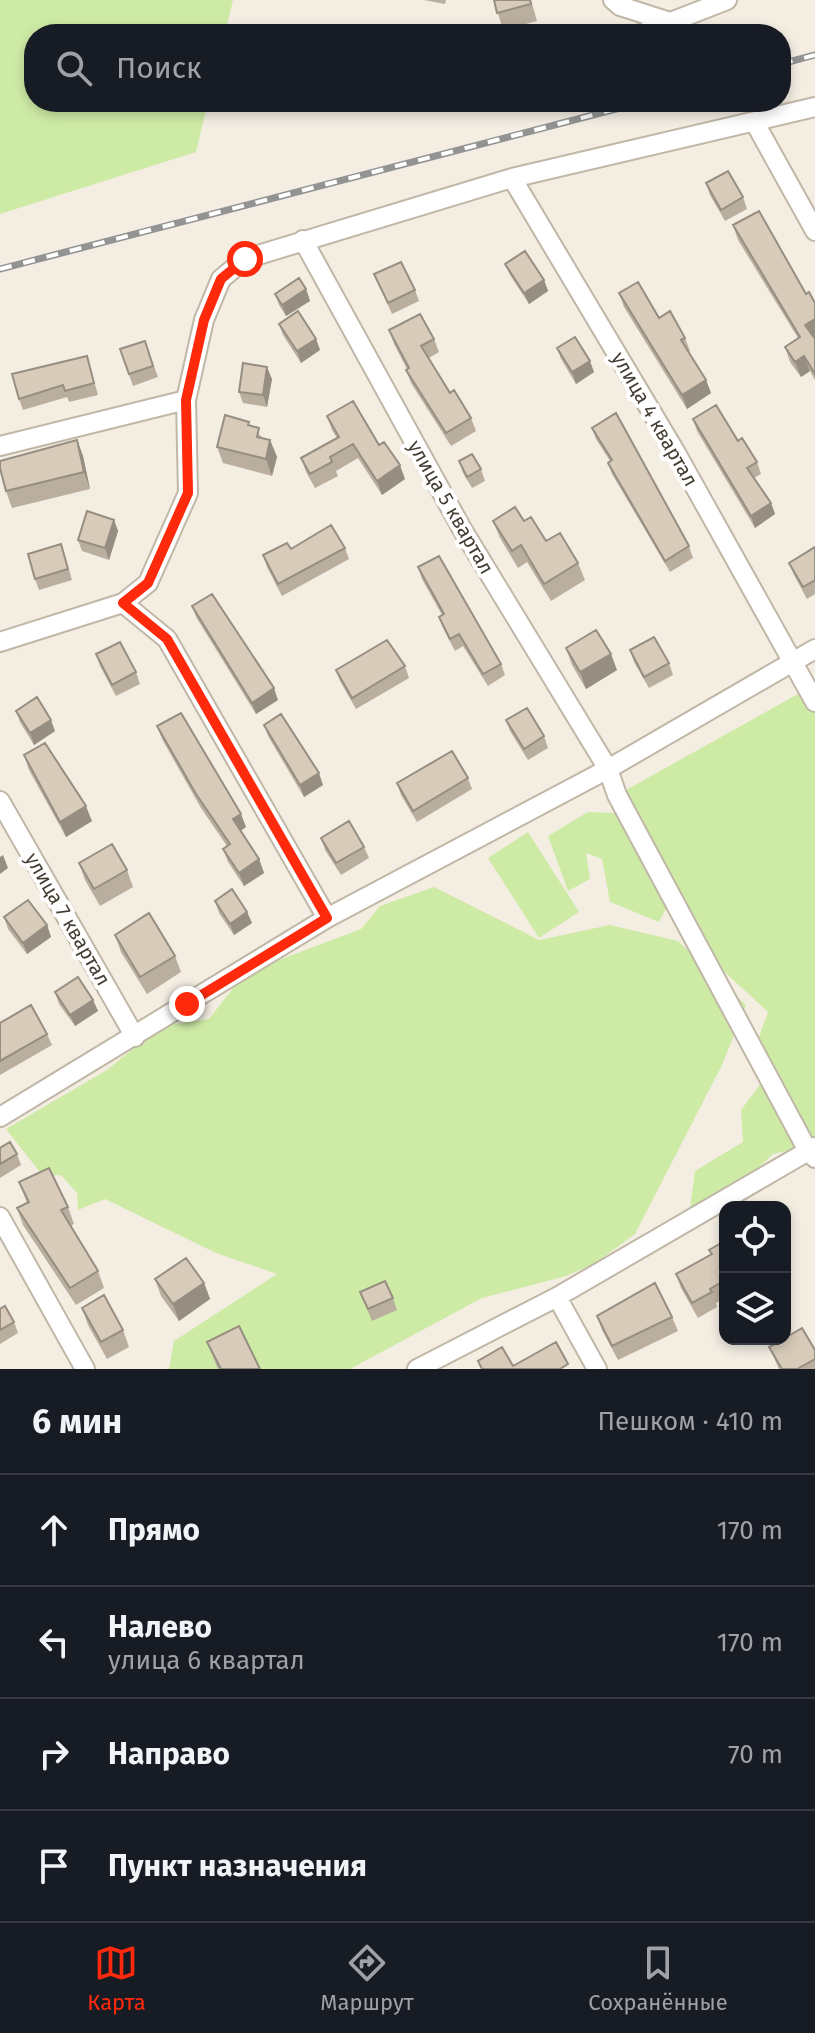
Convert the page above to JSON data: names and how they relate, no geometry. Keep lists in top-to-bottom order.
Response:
{
  "streets": {
    "street": ["улица 4 квартал", "улица 5 квартал", "улица 7 квартал"]
  },
  "page": {
    "search": "Поиск",
    "heading": ["6 мин", "Пешком · 410 m"],
    "list": [
      ["Прямо", "170 m"],
      ["Налево", "улица 6 квартал", "170 m"],
      ["Направо", "70 m"],
      "Пункт назначения"
    ],
    "nav": ["Карта", "Маршрут", "Сохранённые"]
  }
}
